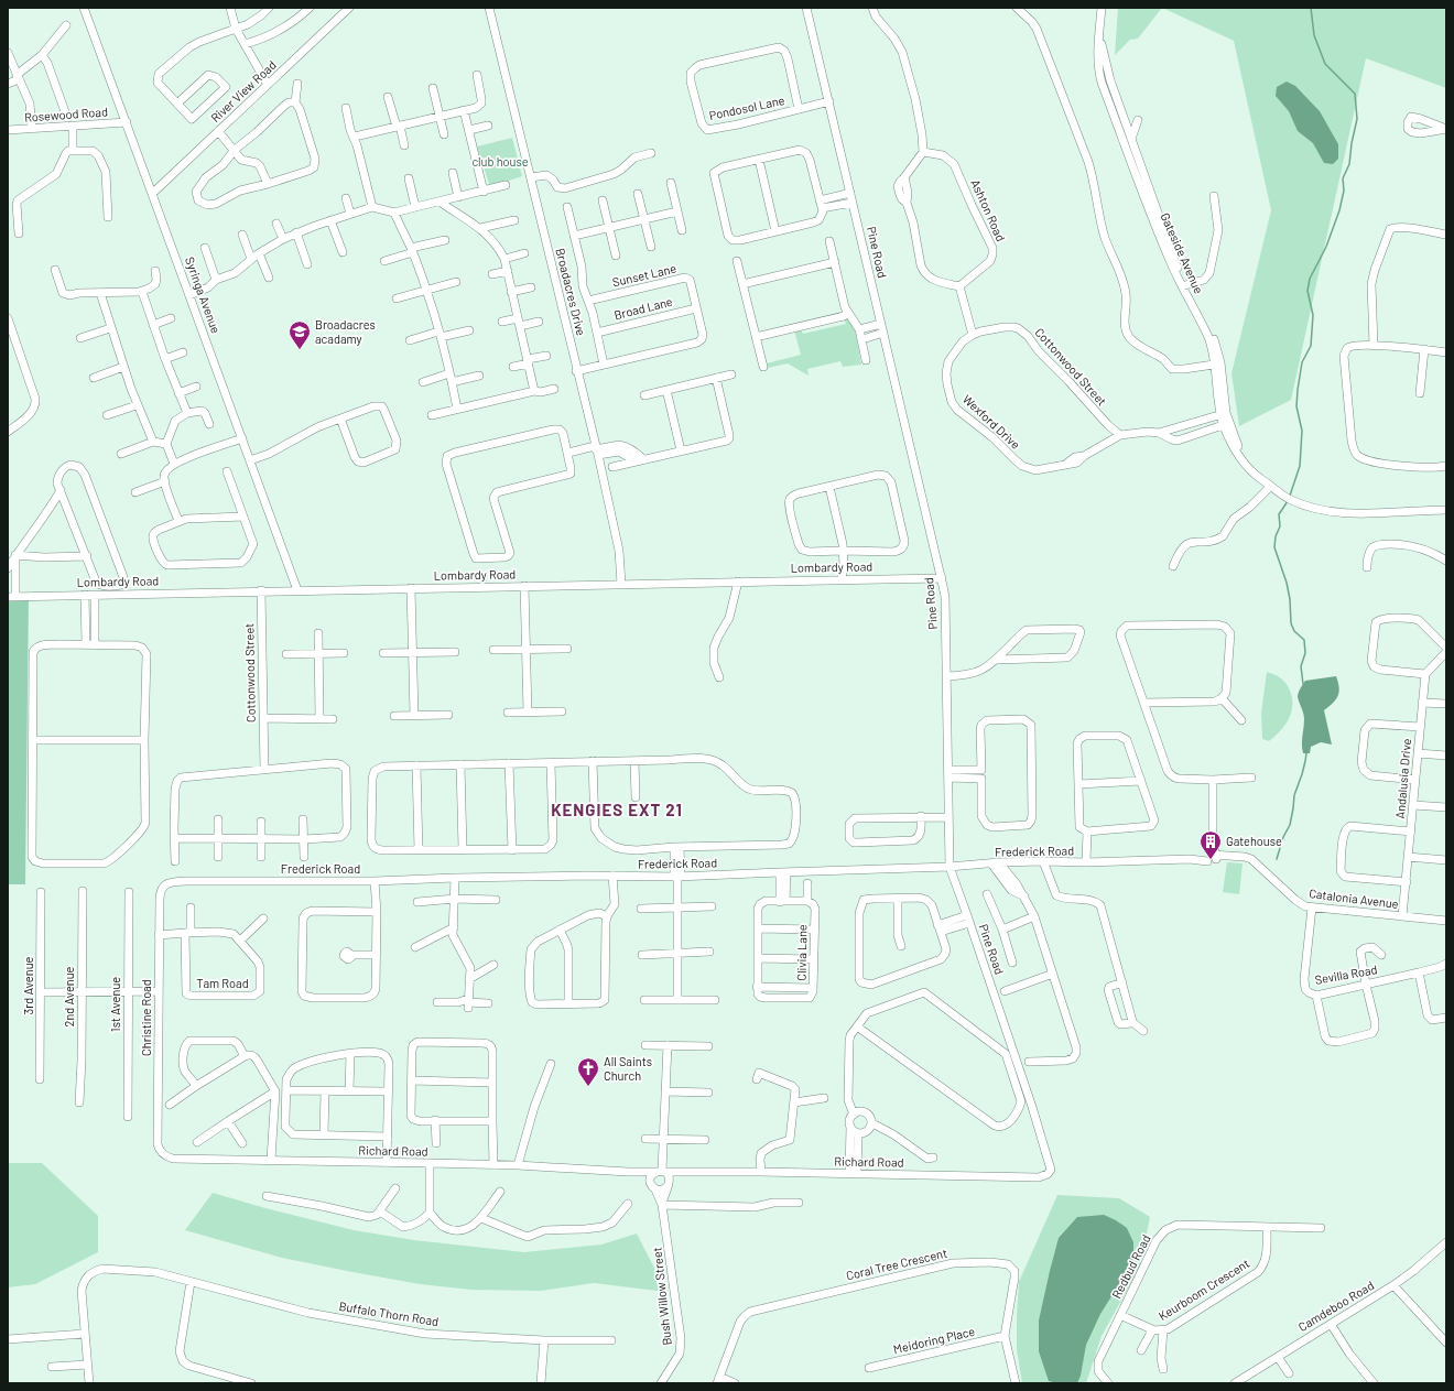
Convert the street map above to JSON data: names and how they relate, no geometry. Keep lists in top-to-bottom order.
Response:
{
  "streets": {
    "street": [
      "River View Road",
      "Pondosol Lane",
      "Rosewood Road",
      "Ashton Road",
      "Pine Road",
      "Gateside Avenue",
      "Sunset Lane",
      "Broadacres Drive",
      "Syringa Avenue",
      "Broad Lane",
      "Cottonwood Street",
      "Wexford Drive",
      "Lombardy Road",
      "Andalusia Drive",
      "Frederick Road",
      "Catalonia Avenue",
      "Clivia Lane",
      "Sevilla Road",
      "Tam Road",
      "3rd Avenue",
      "2nd Avenue",
      "1st Avenue",
      "Christine Road",
      "Richard Road",
      "Coral Tree Crescent",
      "Redbud Road",
      "Keurboom Crescent",
      "Bush Willow Street",
      "Camdeboo Road",
      "Buffalo Thorn Road",
      "Meidoring Place"
    ]
  },
  "crossings": [
    ["River View Road", "Syringa Avenue"],
    ["Pondosol Lane", "Pine Road"],
    ["Rosewood Road", "Syringa Avenue"],
    ["Pine Road", "Lombardy Road"],
    ["Pine Road", "Frederick Road"],
    ["Pine Road", "Richard Road"],
    ["Gateside Avenue", "Wexford Drive"],
    ["Sunset Lane", "Broadacres Drive"],
    ["Sunset Lane", "Broad Lane"],
    ["Broadacres Drive", "Lombardy Road"],
    ["Syringa Avenue", "Lombardy Road"],
    ["Cottonwood Street", "Wexford Drive"],
    ["Cottonwood Street", "Lombardy Road"],
    ["Andalusia Drive", "Catalonia Avenue"],
    ["Frederick Road", "Catalonia Avenue"],
    ["Frederick Road", "Christine Road"],
    ["Catalonia Avenue", "Sevilla Road"],
    ["Tam Road", "Christine Road"],
    ["Christine Road", "Richard Road"],
    ["Richard Road", "Bush Willow Street"],
    ["Coral Tree Crescent", "Meidoring Place"],
    ["Redbud Road", "Keurboom Crescent"]
  ],
  "districts": ["KENGIES EXT 21"],
  "parks": ["club house"],
  "places": {
    "school or university": ["Broadacres acadamy"],
    "building": ["Gatehouse"],
    "church": ["All Saints Church"]
  }
}
